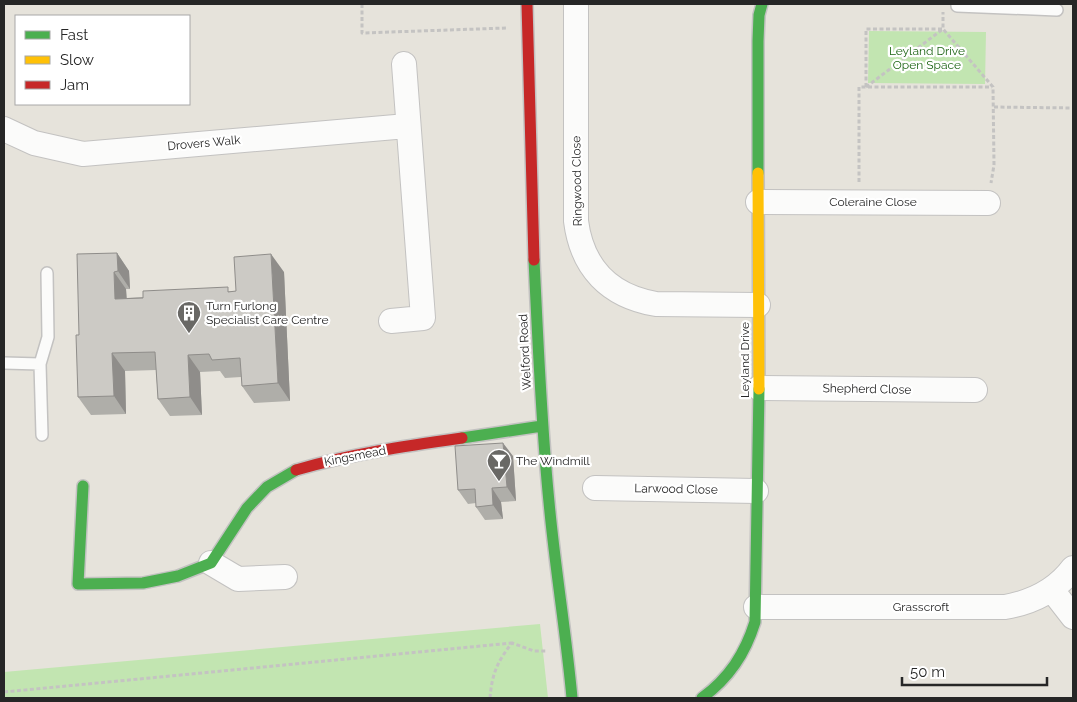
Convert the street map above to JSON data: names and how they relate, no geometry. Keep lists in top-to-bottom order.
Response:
{
  "streets": {
    "street": [
      "Drovers Walk",
      "Ringwood Close",
      "Coleraine Close",
      "Welford Road",
      "Leyland Drive",
      "Shepherd Close",
      "Kingsmead",
      "Larwood Close",
      "Grasscroft"
    ]
  },
  "crossings": [
    ["Ringwood Close", "Leyland Drive"],
    ["Coleraine Close", "Leyland Drive"],
    ["Welford Road", "Kingsmead"],
    ["Leyland Drive", "Shepherd Close"],
    ["Leyland Drive", "Larwood Close"],
    ["Leyland Drive", "Grasscroft"]
  ],
  "parks": ["Leyland Drive Open Space"],
  "places": {
    "building": ["Turn Furlong Specialist Care Centre"],
    "bar": ["The Windmill"]
  },
  "legend": ["Fast", "Slow", "Jam"],
  "scale_bar": "50 m"
}
